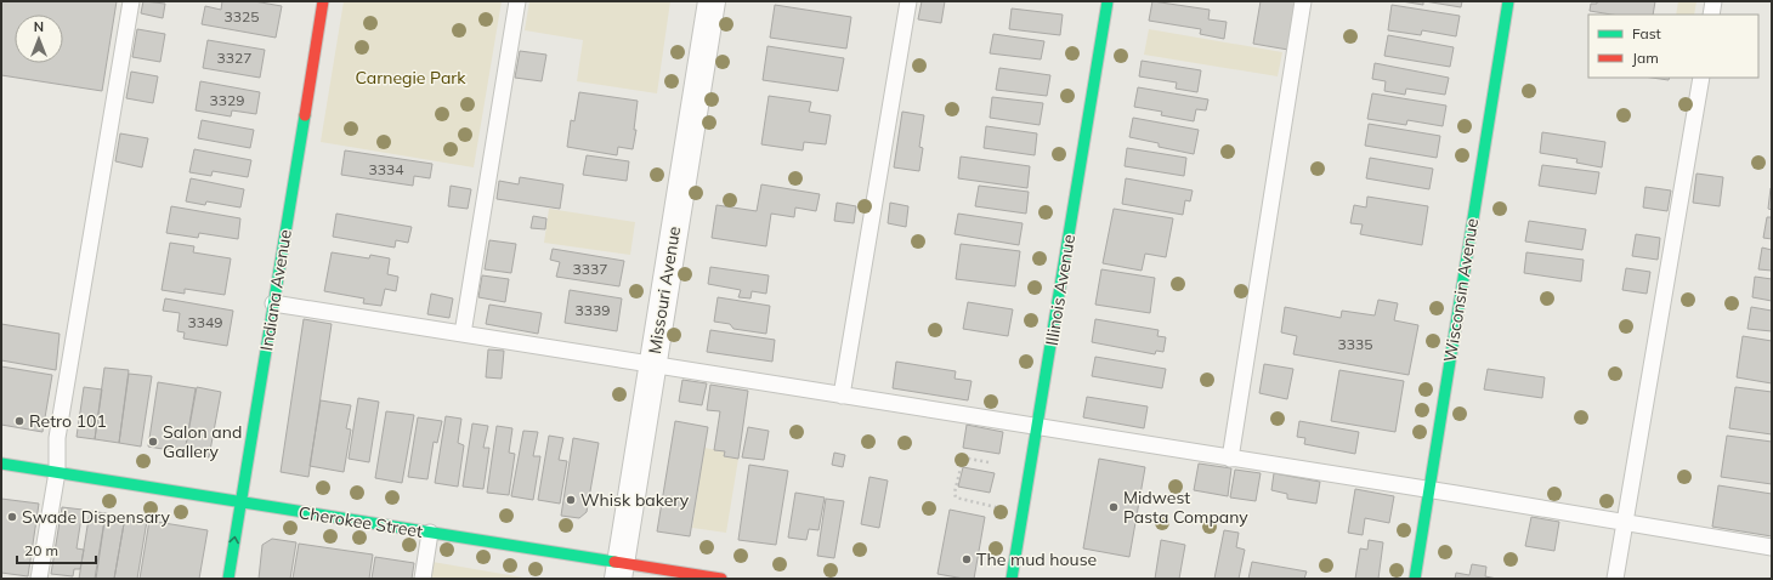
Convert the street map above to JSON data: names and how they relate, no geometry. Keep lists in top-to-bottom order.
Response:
{
  "streets": {
    "street": [
      "Indiana Avenue",
      "Missouri Avenue",
      "Illinois Avenue",
      "Wisconsin Avenue",
      "Cherokee Street"
    ]
  },
  "crossings": [
    ["Indiana Avenue", "Cherokee Street"],
    ["Missouri Avenue", "Cherokee Street"]
  ],
  "parks": ["Carnegie Park"],
  "places": [
    "Retro 101",
    "Salon and Gallery",
    "Whisk bakery",
    "Midwest Pasta Company",
    "Swade Dispensary",
    "The mud house"
  ],
  "house_numbers": [
    "3325",
    "3327",
    "3329",
    "3334",
    "3337",
    "3339",
    "3349",
    "3335"
  ],
  "legend": ["Fast", "Jam"],
  "scale_bar": "20 m",
  "north": "top"
}
